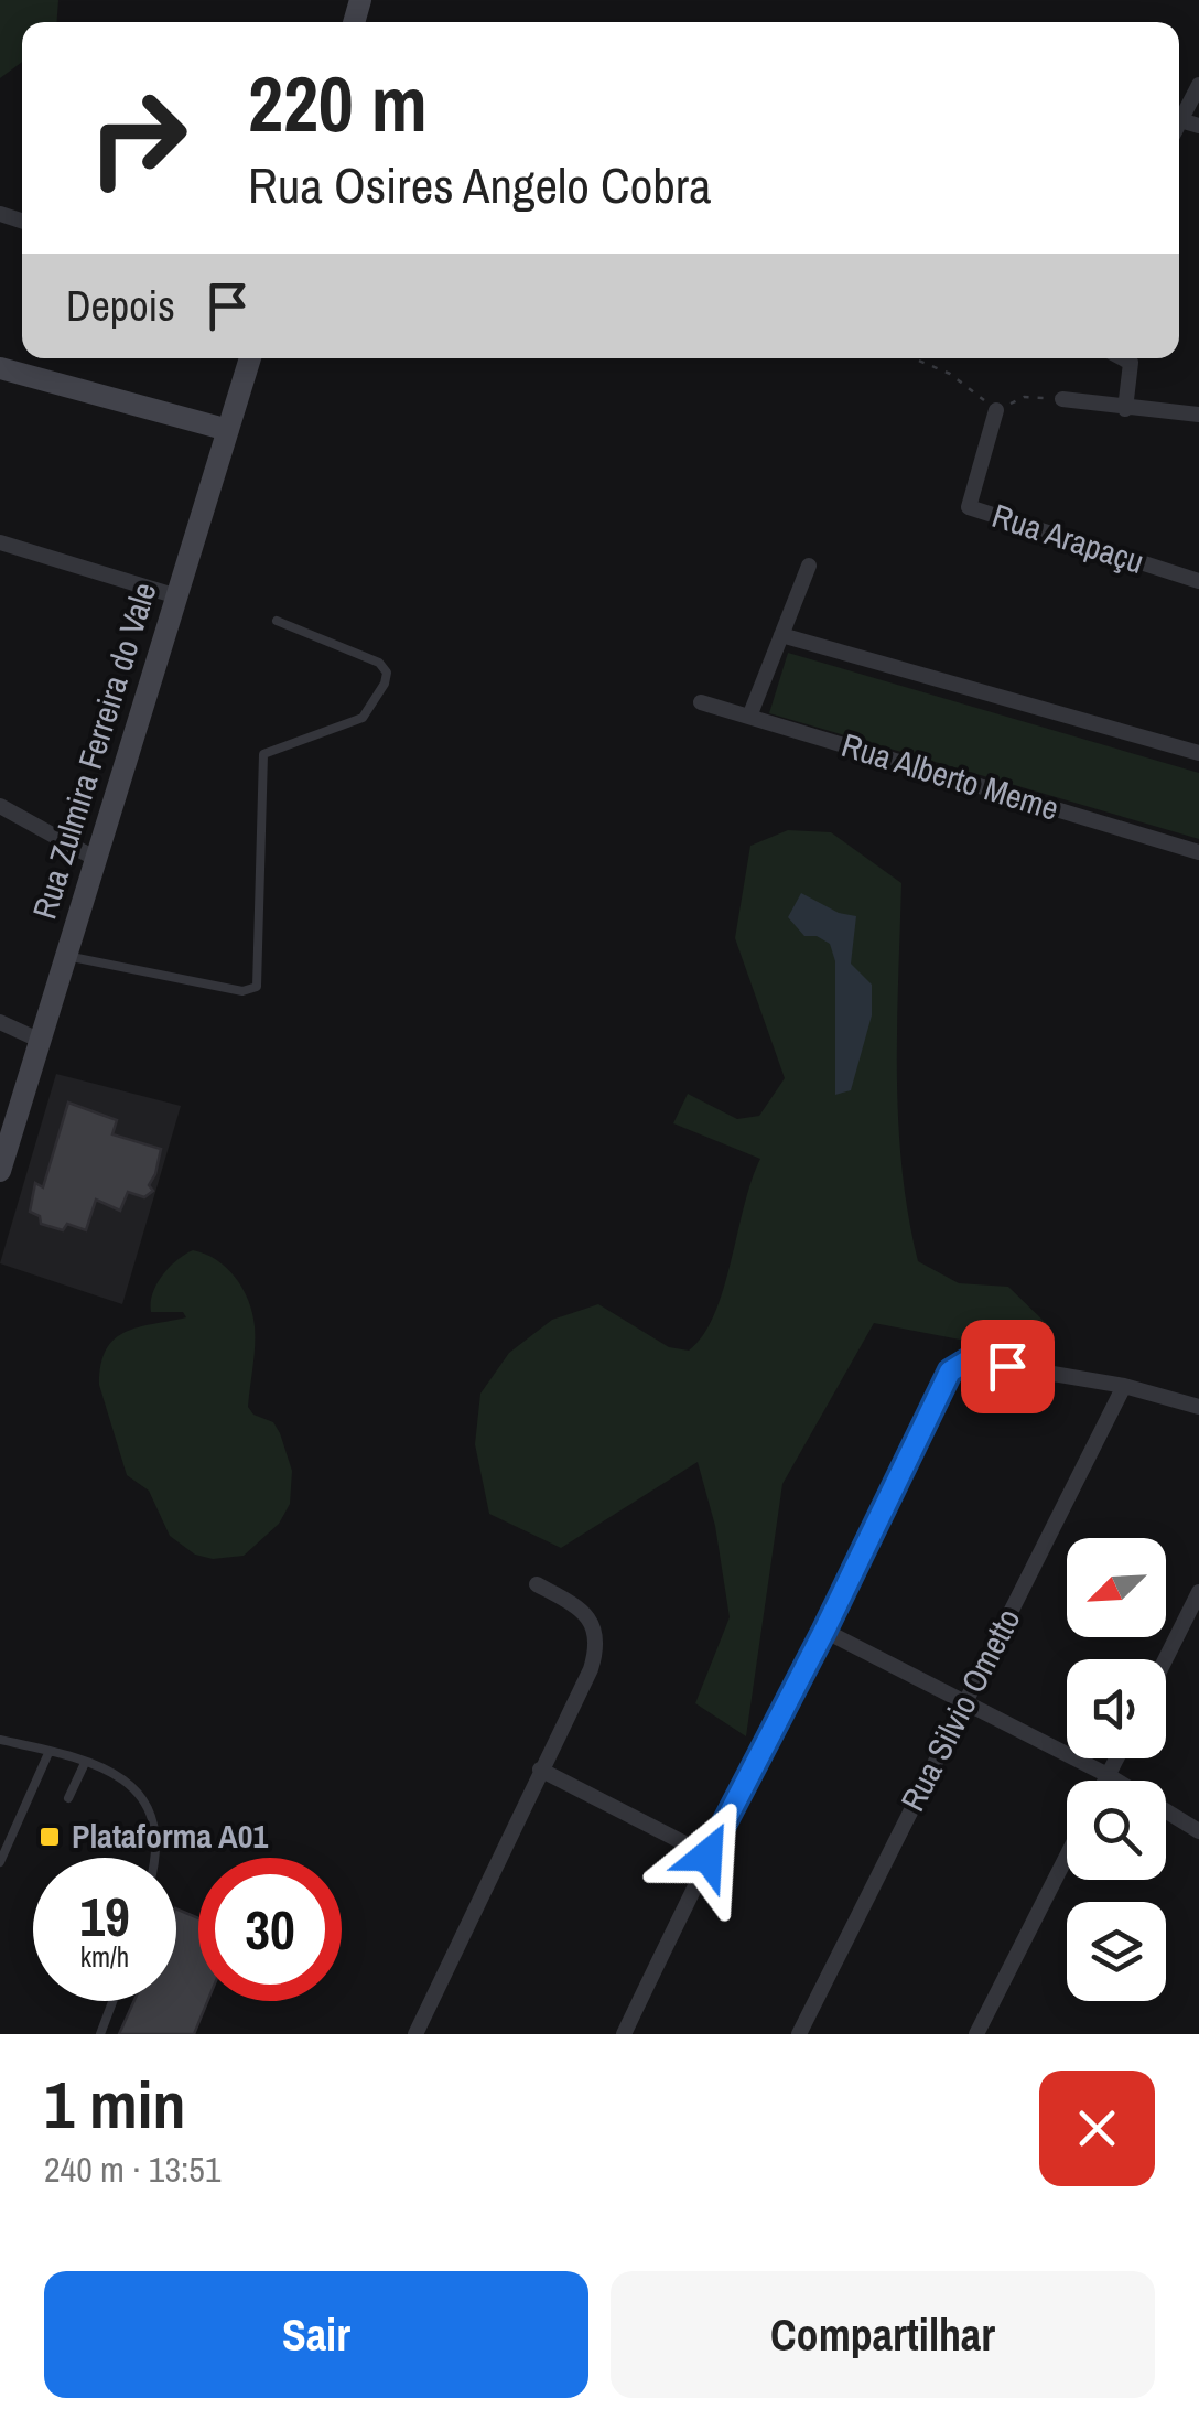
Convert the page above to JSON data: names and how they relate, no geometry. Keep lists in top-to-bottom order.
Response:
{
  "streets": {
    "street": [
      "Rua Arapaçu",
      "Rua Zulmira Ferreira do Vale",
      "Rua Alberto Meme",
      "Rua Silvio Ometto"
    ]
  },
  "places": {
    "transit": ["Plataforma A01"]
  },
  "north": "bottom left",
  "page": {
    "turn": ["220 m", "Rua Osires Angelo Cobra"],
    "then": "Depois",
    "speed": "19 km/h",
    "limit": "30",
    "heading": ["1 min", "240 m · 13:51"],
    "buttons": ["Sair", "Compartilhar"]
  }
}
